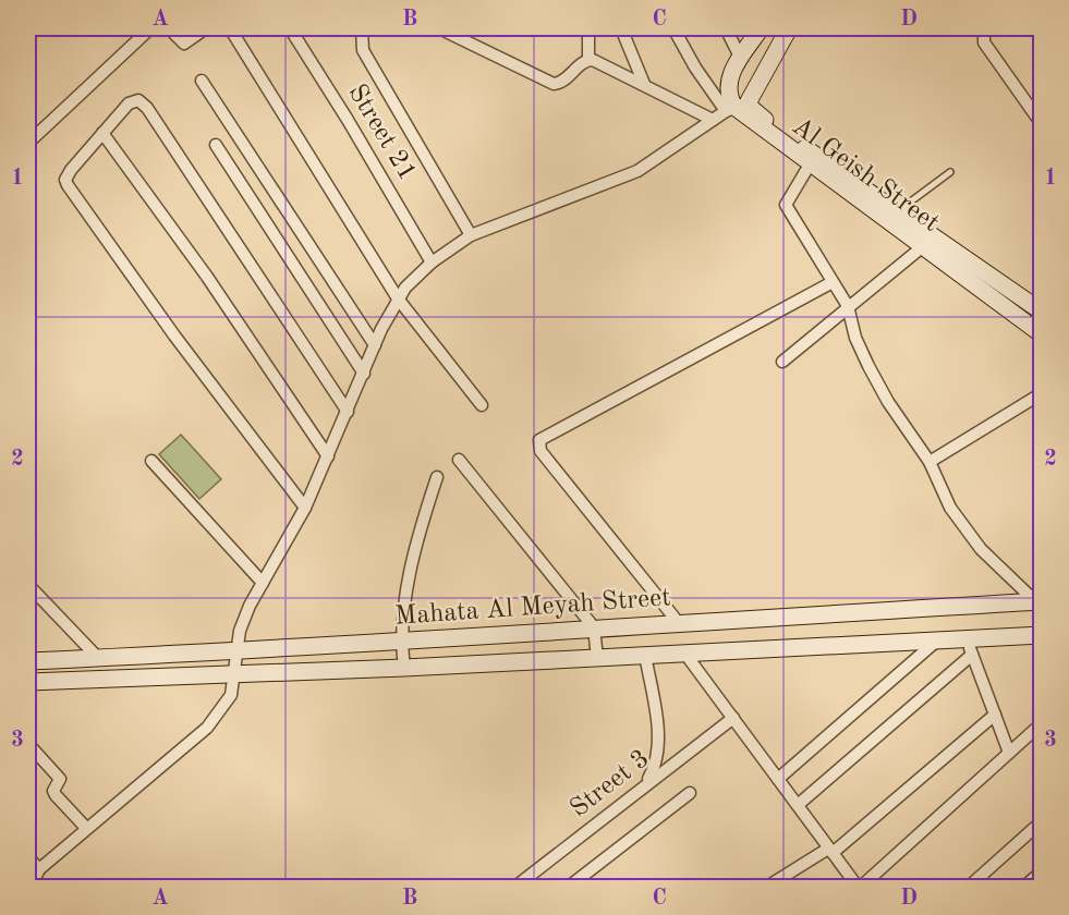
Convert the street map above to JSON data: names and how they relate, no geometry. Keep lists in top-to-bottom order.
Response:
{
  "streets": {
    "street": [
      "Street 21",
      "Al Geish Street",
      "Mahata Al Meyah Street",
      "Street 3"
    ]
  },
  "grid": {
    "columns": [
      "A",
      "B",
      "C",
      "D"
    ],
    "rows": ["1", "2", "3"]
  }
}
